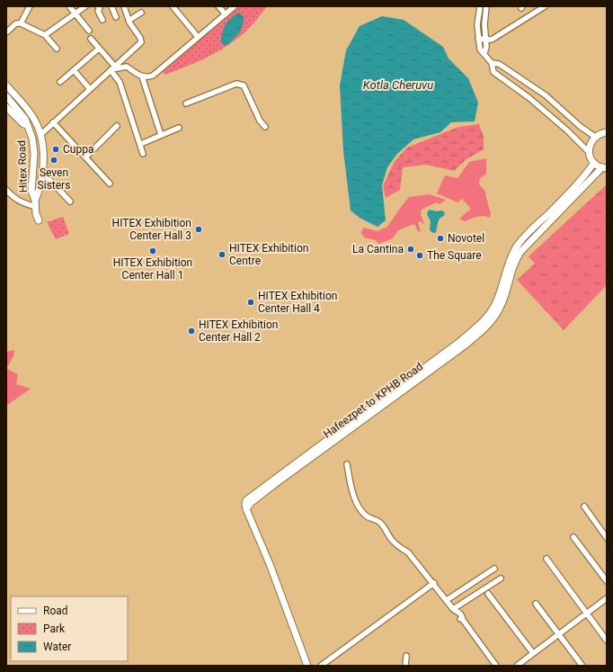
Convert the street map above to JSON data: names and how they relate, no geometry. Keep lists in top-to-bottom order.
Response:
{
  "streets": {
    "main road": ["Hitex Road", "Hafeezpet to KPHB Road"]
  },
  "water": ["Kotla Cheruvu"],
  "places": [
    "Cuppa",
    "Seven Sisters",
    "HITEX Exhibition Center Hall 3",
    "Novotel",
    "La Cantina",
    "HITEX Exhibition Center Hall 1",
    "HITEX Exhibition Centre",
    "The Square",
    "HITEX Exhibition Center Hall 4",
    "HITEX Exhibition Center Hall 2"
  ],
  "legend": ["Road", "Park", "Water"]
}
